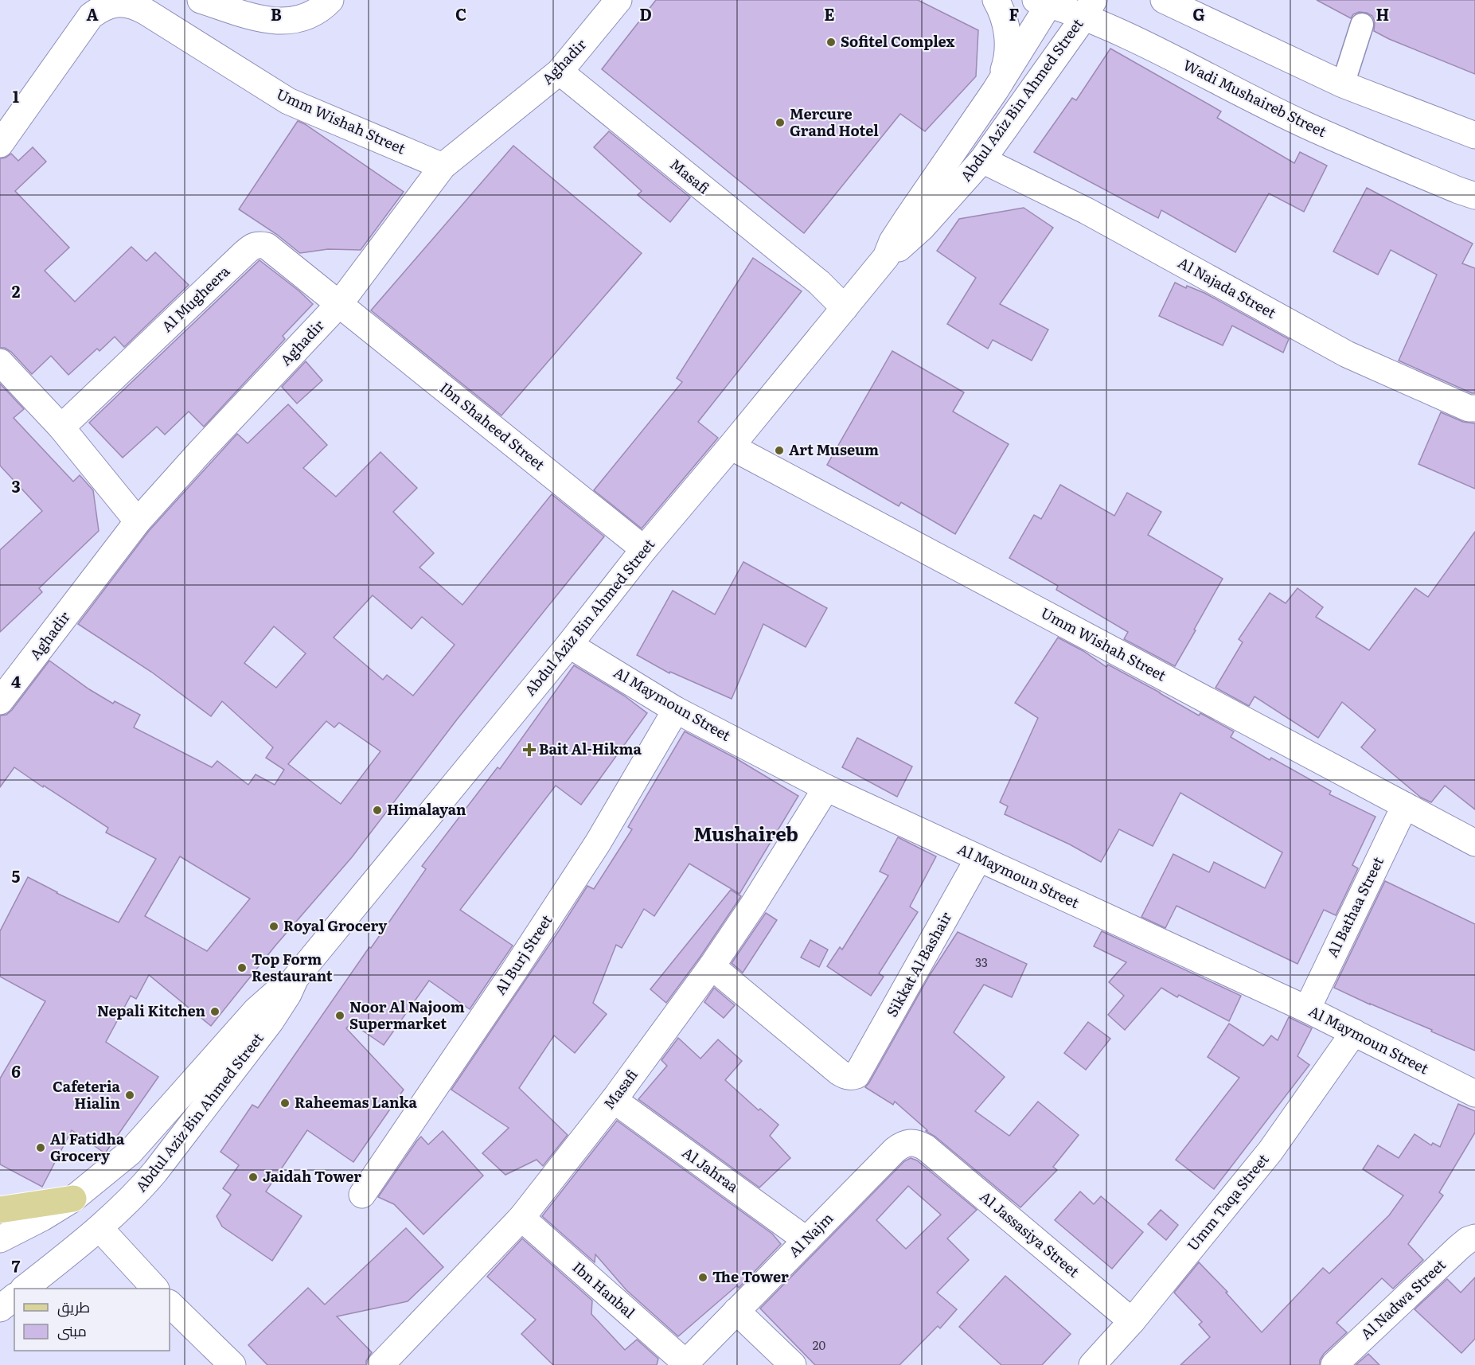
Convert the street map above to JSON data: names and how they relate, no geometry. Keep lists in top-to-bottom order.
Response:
{
  "streets": {
    "street": [
      "Aghadir",
      "Wadi Mushaireb Street",
      "Abdul Aziz Bin Ahmed Street",
      "Umm Wishah Street",
      "Masafi",
      "Al Najada Street",
      "Al Mugheera",
      "Ibn Shaheed Street",
      "Al Maymoun Street",
      "Al Bathaa Street",
      "Al Burj Street",
      "Sikkat Al Bashair",
      "Al Jahraa",
      "Umm Taqa Street",
      "Al Jassasiya Street",
      "Al Najm",
      "Ibn Hanbal",
      "Al Nadwa Street"
    ]
  },
  "crossings": [
    ["Aghadir", "Umm Wishah Street"],
    ["Aghadir", "Masafi"],
    ["Aghadir", "Al Mugheera"],
    ["Aghadir", "Ibn Shaheed Street"],
    ["Wadi Mushaireb Street", "Abdul Aziz Bin Ahmed Street"],
    ["Abdul Aziz Bin Ahmed Street", "Umm Wishah Street"],
    ["Abdul Aziz Bin Ahmed Street", "Masafi"],
    ["Abdul Aziz Bin Ahmed Street", "Al Najada Street"],
    ["Abdul Aziz Bin Ahmed Street", "Ibn Shaheed Street"],
    ["Abdul Aziz Bin Ahmed Street", "Al Maymoun Street"],
    ["Umm Wishah Street", "Al Bathaa Street"],
    ["Masafi", "Al Maymoun Street"],
    ["Masafi", "Sikkat Al Bashair"],
    ["Masafi", "Al Jahraa"],
    ["Masafi", "Ibn Hanbal"],
    ["Al Mugheera", "Ibn Shaheed Street"],
    ["Al Maymoun Street", "Al Bathaa Street"],
    ["Al Maymoun Street", "Al Burj Street"],
    ["Al Maymoun Street", "Sikkat Al Bashair"],
    ["Al Maymoun Street", "Umm Taqa Street"],
    ["Al Jahraa", "Al Najm"],
    ["Umm Taqa Street", "Al Jassasiya Street"],
    ["Al Jassasiya Street", "Al Najm"],
    ["Al Najm", "Ibn Hanbal"]
  ],
  "districts": ["Mushaireb"],
  "places": {
    "other": [
      "Sofitel Complex",
      "Mercure Grand Hotel",
      "Art Museum",
      "Himalayan",
      "Royal Grocery",
      "Top Form Restaurant",
      "Nepali Kitchen",
      "Noor Al Najoom Supermarket",
      "Cafeteria Hialin",
      "Raheemas Lanka",
      "Al Fatidha Grocery",
      "Jaidah Tower",
      "The Tower"
    ],
    "health": ["Bait Al-Hikma"]
  },
  "house_numbers": ["33", "20"],
  "legend": ["طريق", "مبنى"],
  "grid": {
    "columns": [
      "A",
      "B",
      "C",
      "D",
      "E",
      "F",
      "G",
      "H"
    ],
    "rows": [
      "1",
      "2",
      "3",
      "4",
      "5",
      "6",
      "7"
    ]
  }
}
